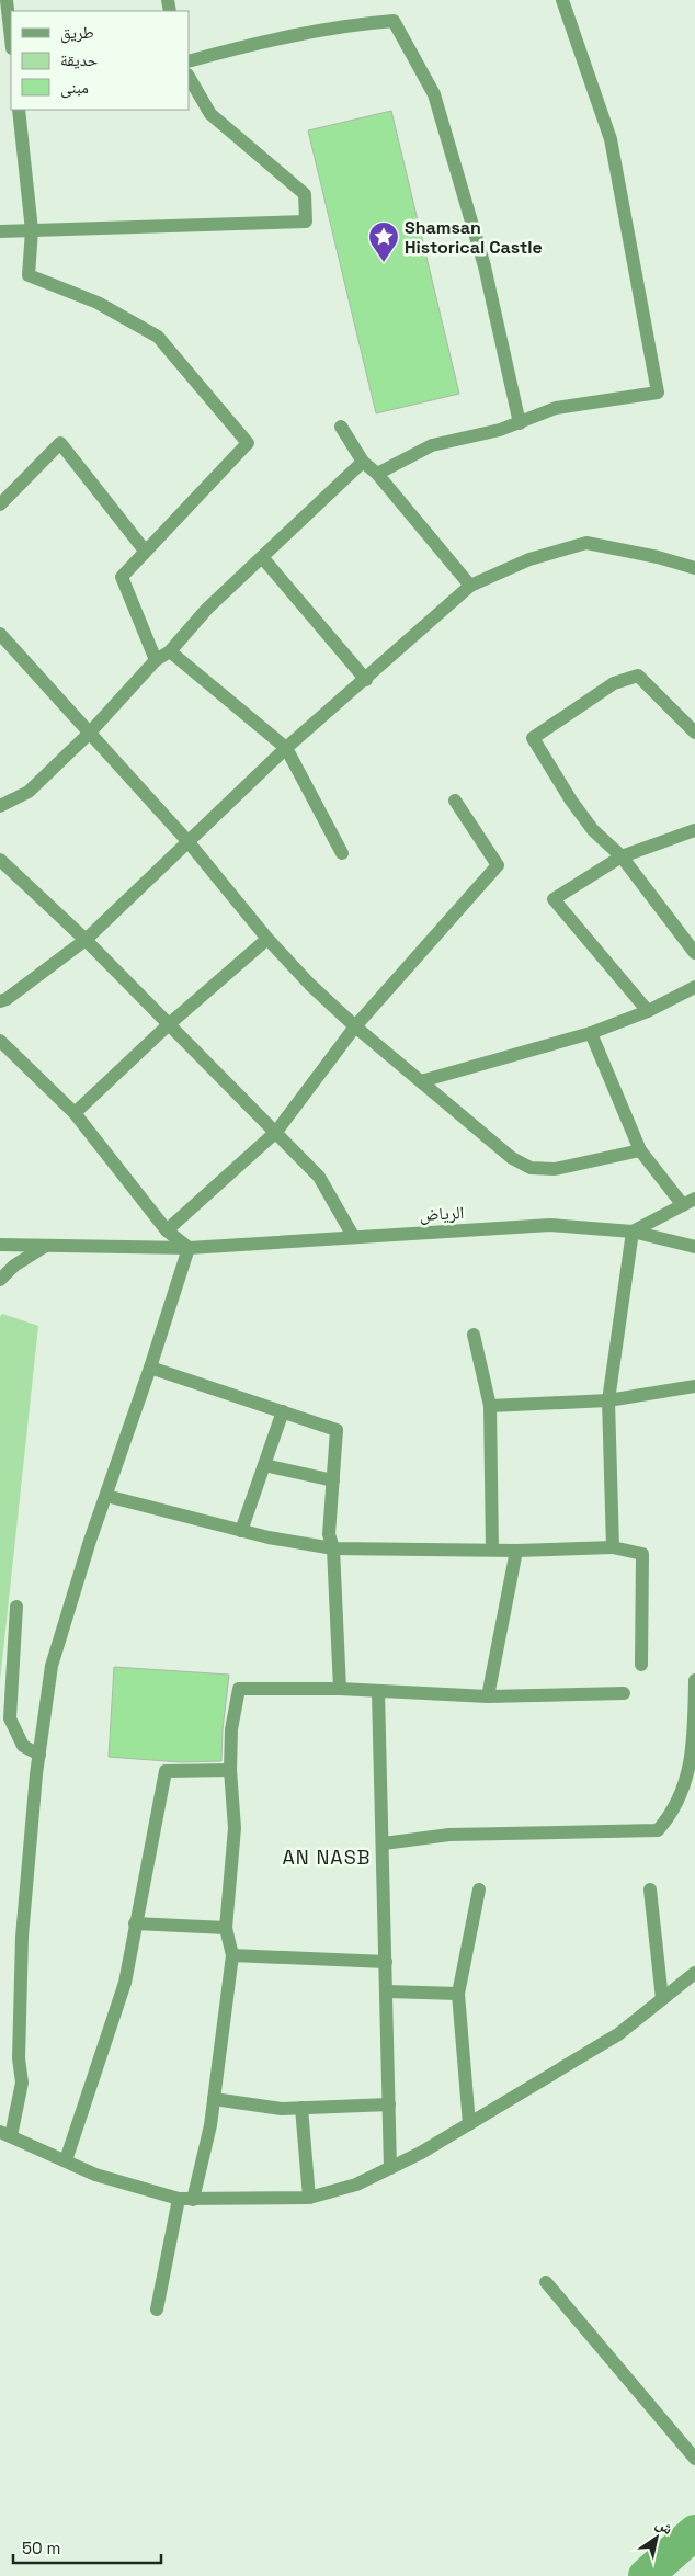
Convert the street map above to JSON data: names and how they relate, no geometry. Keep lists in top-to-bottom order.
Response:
{
  "streets": {
    "street": ["الرياض"]
  },
  "districts": ["AN NASB"],
  "places": {
    "place": ["Shamsan Historical Castle"]
  },
  "legend": ["طريق", "حديقة", "مبنى"],
  "scale_bar": "50 m",
  "north": "top right"
}
